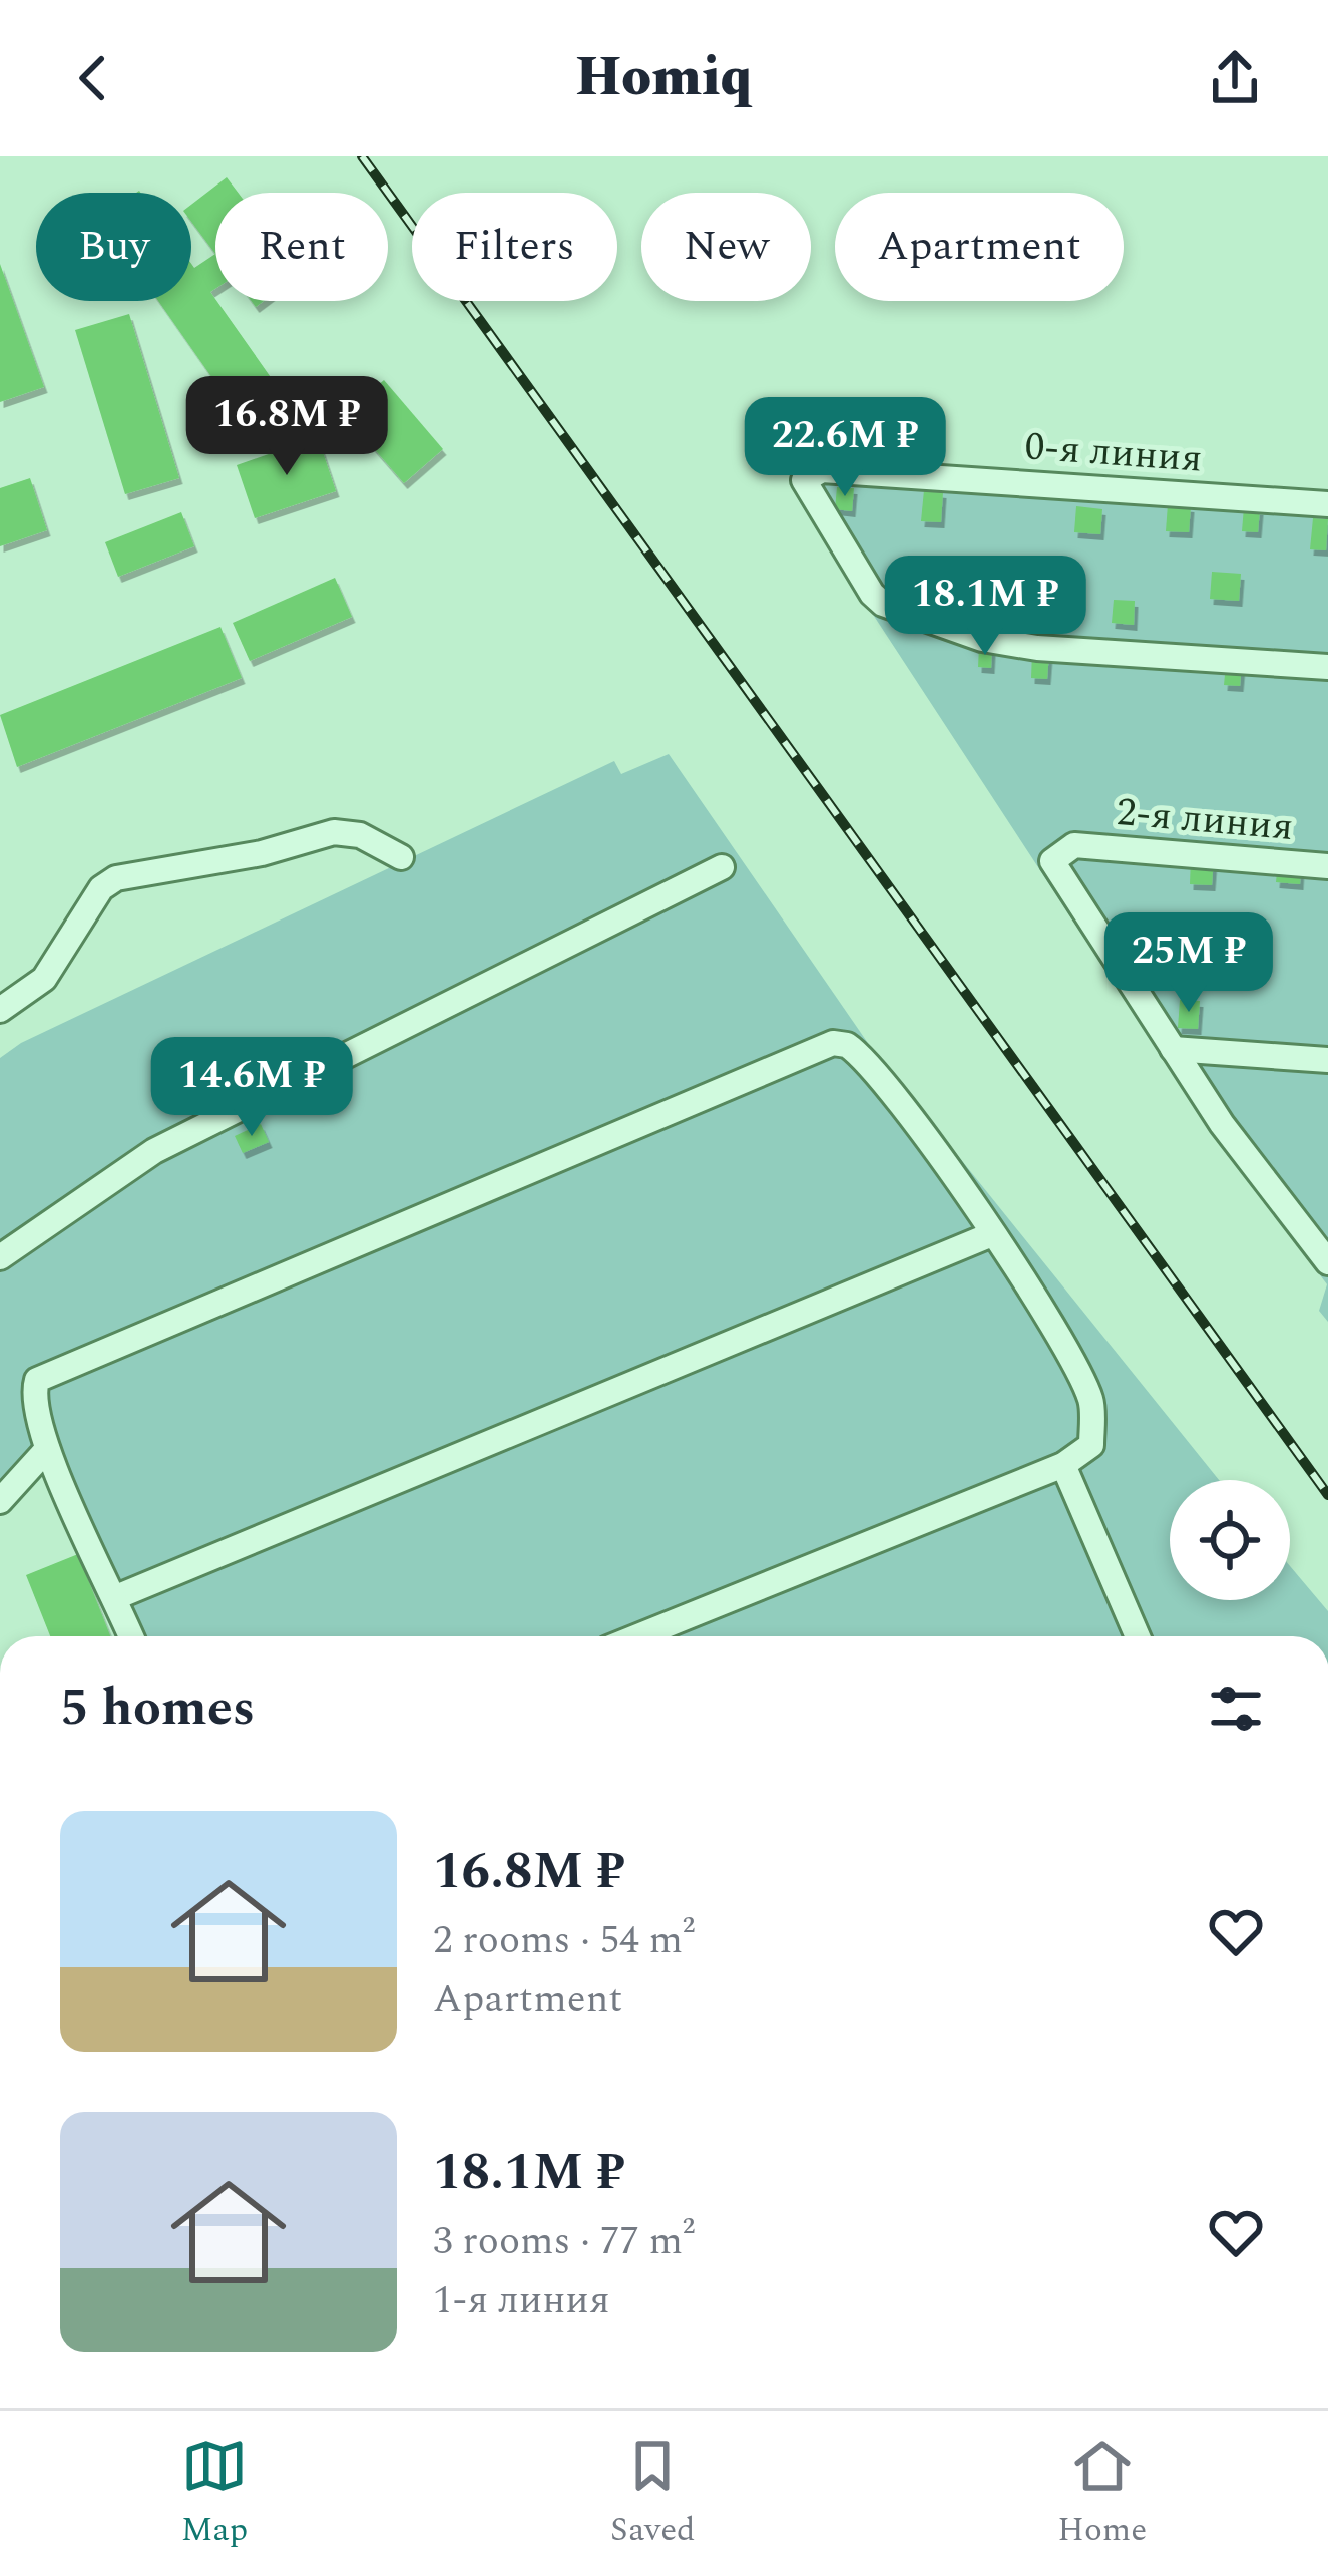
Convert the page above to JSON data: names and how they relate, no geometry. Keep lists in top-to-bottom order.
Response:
{
  "streets": {
    "street": ["0-я линия", "2-я линия"]
  },
  "page": {
    "header": "Homiq",
    "chip": [
      "Buy",
      "Rent",
      "Filters",
      "New",
      "Apartment"
    ],
    "price": [
      "16.8M ₽",
      "22.6M ₽",
      "18.1M ₽",
      "25M ₽",
      "14.6M ₽"
    ],
    "heading": "5 homes",
    "list": [
      {
        "name": "16.8M ₽",
        "note": "2 rooms · 54 m² · Apartment"
      },
      {
        "name": "18.1M ₽",
        "note": "3 rooms · 77 m² · 1-я линия"
      }
    ],
    "tabs": ["Map", "Saved", "Home"]
  }
}
